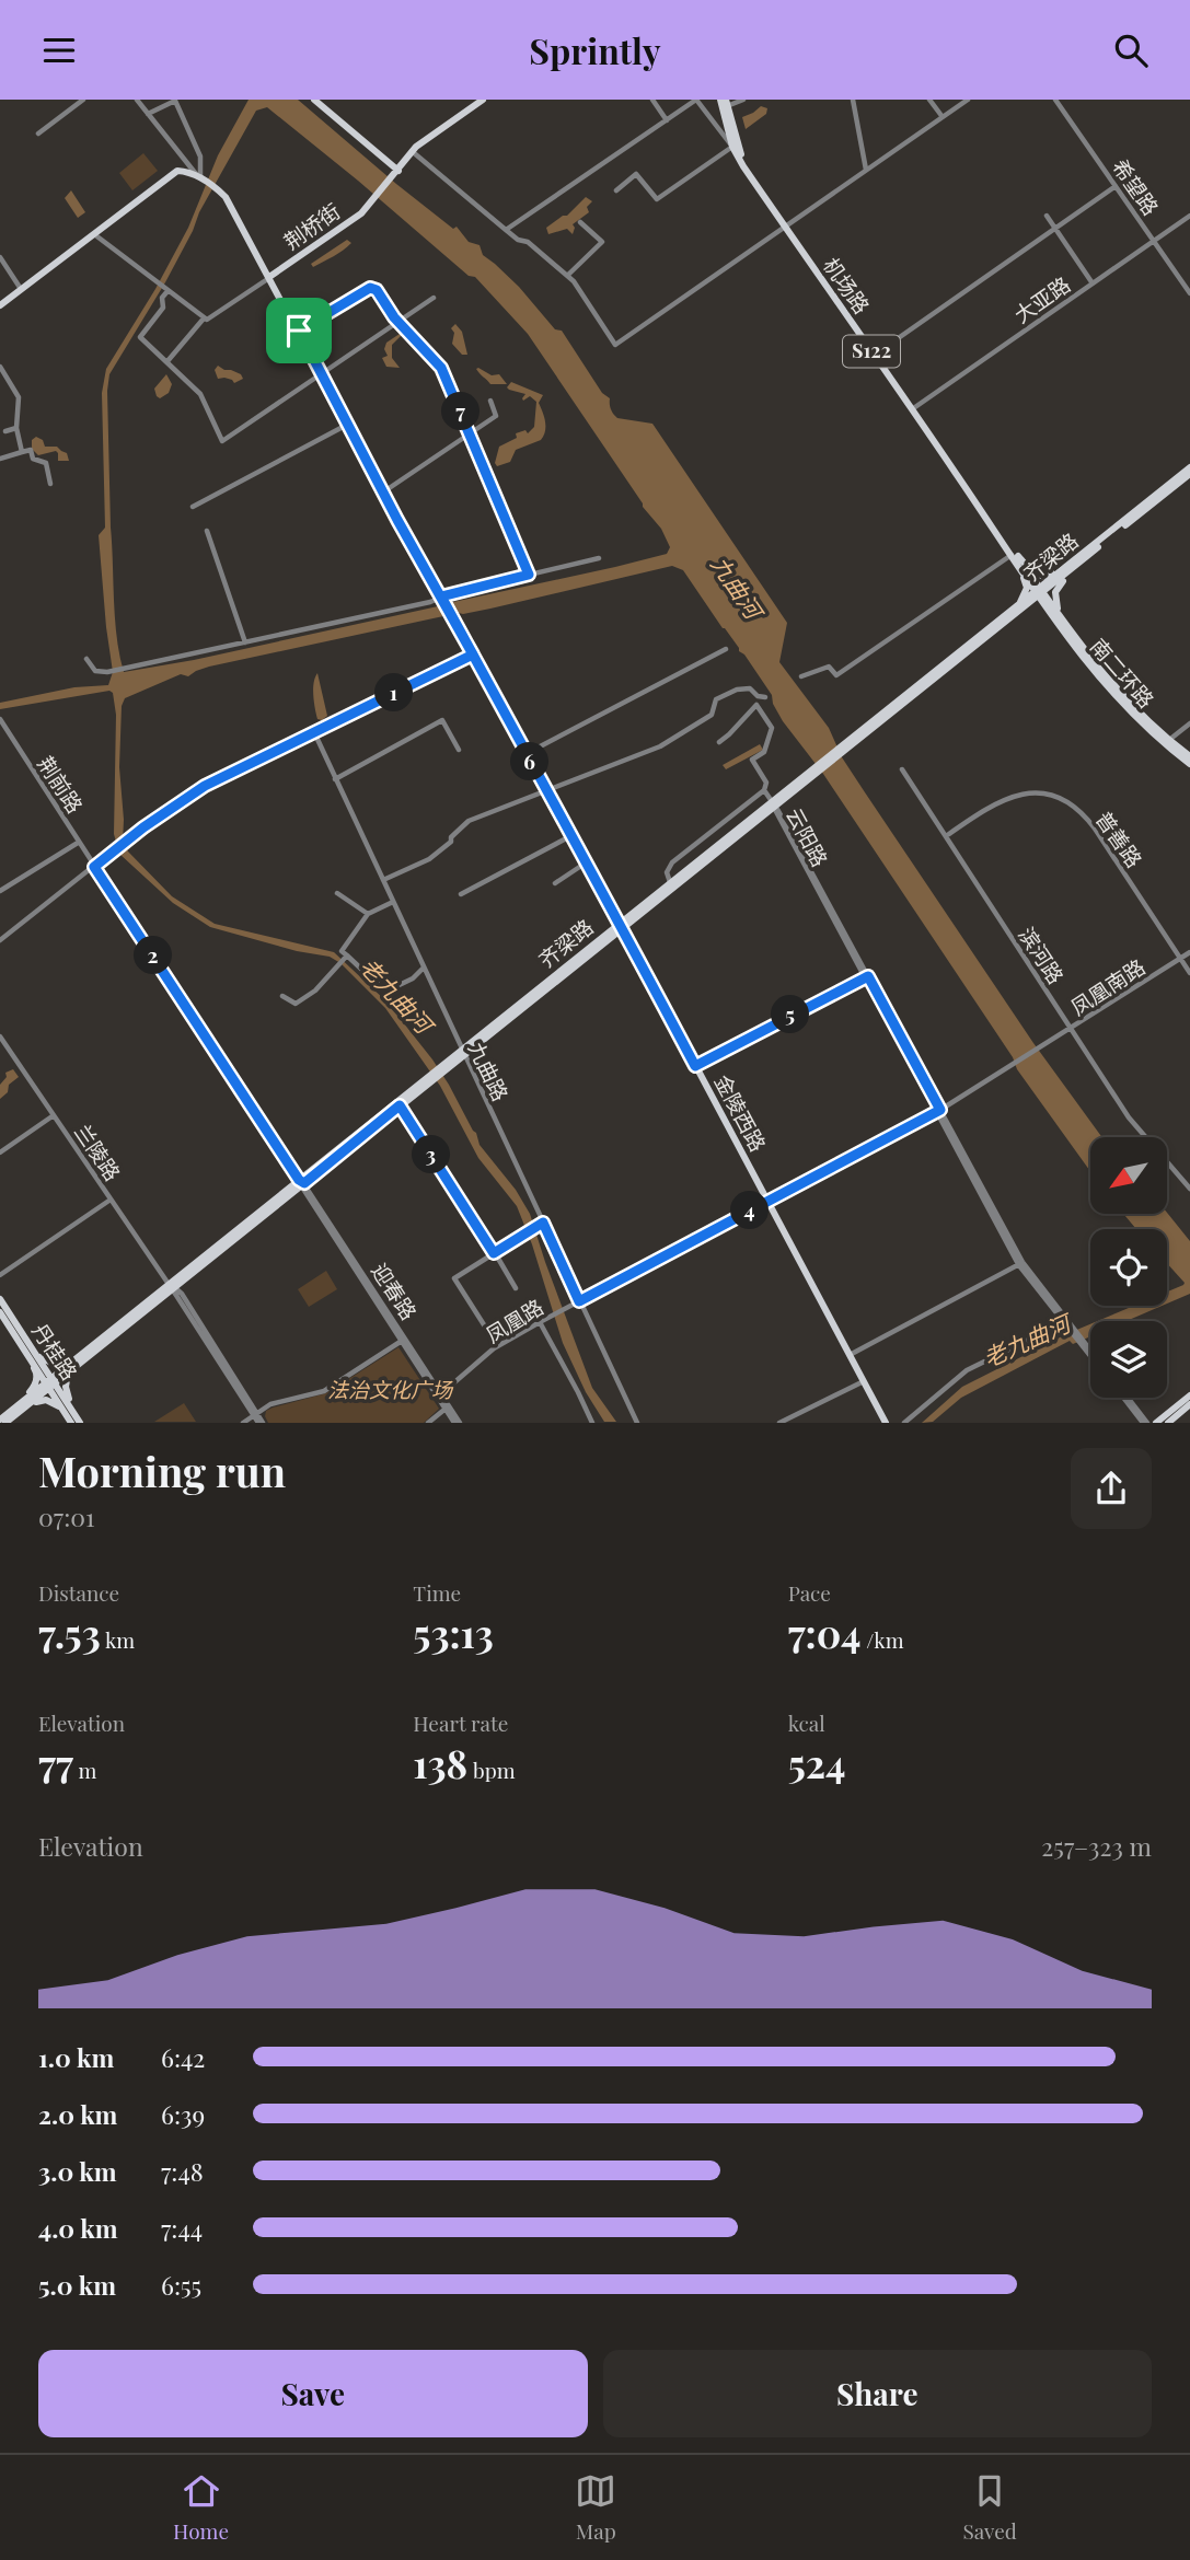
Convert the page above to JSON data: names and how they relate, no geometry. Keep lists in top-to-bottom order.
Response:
{
  "streets": {
    "main road": [
      "荆桥街",
      "机场路",
      "S122",
      "齐梁路",
      "南二环路",
      "金陵西路",
      "丹桂路"
    ],
    "street": [
      "希望路",
      "大亚路",
      "荆前路",
      "云阳路",
      "普善路",
      "滨河路",
      "凤凰南路",
      "九曲路",
      "兰陵路",
      "迎春路",
      "凤凰路"
    ]
  },
  "crossings": [
    ["希望路", "大亚路"],
    ["机场路", "大亚路"],
    ["机场路", "齐梁路"],
    ["机场路", "南二环路"],
    ["齐梁路", "南二环路"],
    ["齐梁路", "云阳路"],
    ["齐梁路", "九曲路"],
    ["齐梁路", "金陵西路"],
    ["齐梁路", "兰陵路"],
    ["齐梁路", "迎春路"],
    ["齐梁路", "丹桂路"],
    ["荆前路", "迎春路"],
    ["云阳路", "凤凰南路"],
    ["云阳路", "凤凰路"],
    ["普善路", "滨河路"],
    ["普善路", "凤凰南路"],
    ["滨河路", "凤凰南路"],
    ["凤凰南路", "凤凰路"],
    ["九曲路", "凤凰路"],
    ["金陵西路", "凤凰路"],
    ["迎春路", "凤凰路"]
  ],
  "water": ["九曲河", "老九曲河"],
  "parks": ["法治文化广场"],
  "north": "bottom left",
  "page": {
    "header": "Sprintly",
    "pins": [
      "7",
      "1",
      "6",
      "2",
      "5",
      "3",
      "4"
    ],
    "heading": ["Morning run", "07:01"],
    "stats": [
      ["Distance", "7.53 km"],
      ["Time", "53:13"],
      ["Pace", "7:04 /km"],
      ["Elevation", "77 m"],
      ["Heart rate", "138 bpm"],
      ["kcal", "524"]
    ],
    "chart": ["Elevation", "257–323 m"],
    "list": [
      {
        "name": "1.0 km",
        "note": "6:42"
      },
      {
        "name": "2.0 km",
        "note": "6:39"
      },
      {
        "name": "3.0 km",
        "note": "7:48"
      },
      {
        "name": "4.0 km",
        "note": "7:44"
      },
      {
        "name": "5.0 km",
        "note": "6:55"
      }
    ],
    "buttons": ["Save", "Share"],
    "tabs": ["Home", "Map", "Saved"]
  }
}
